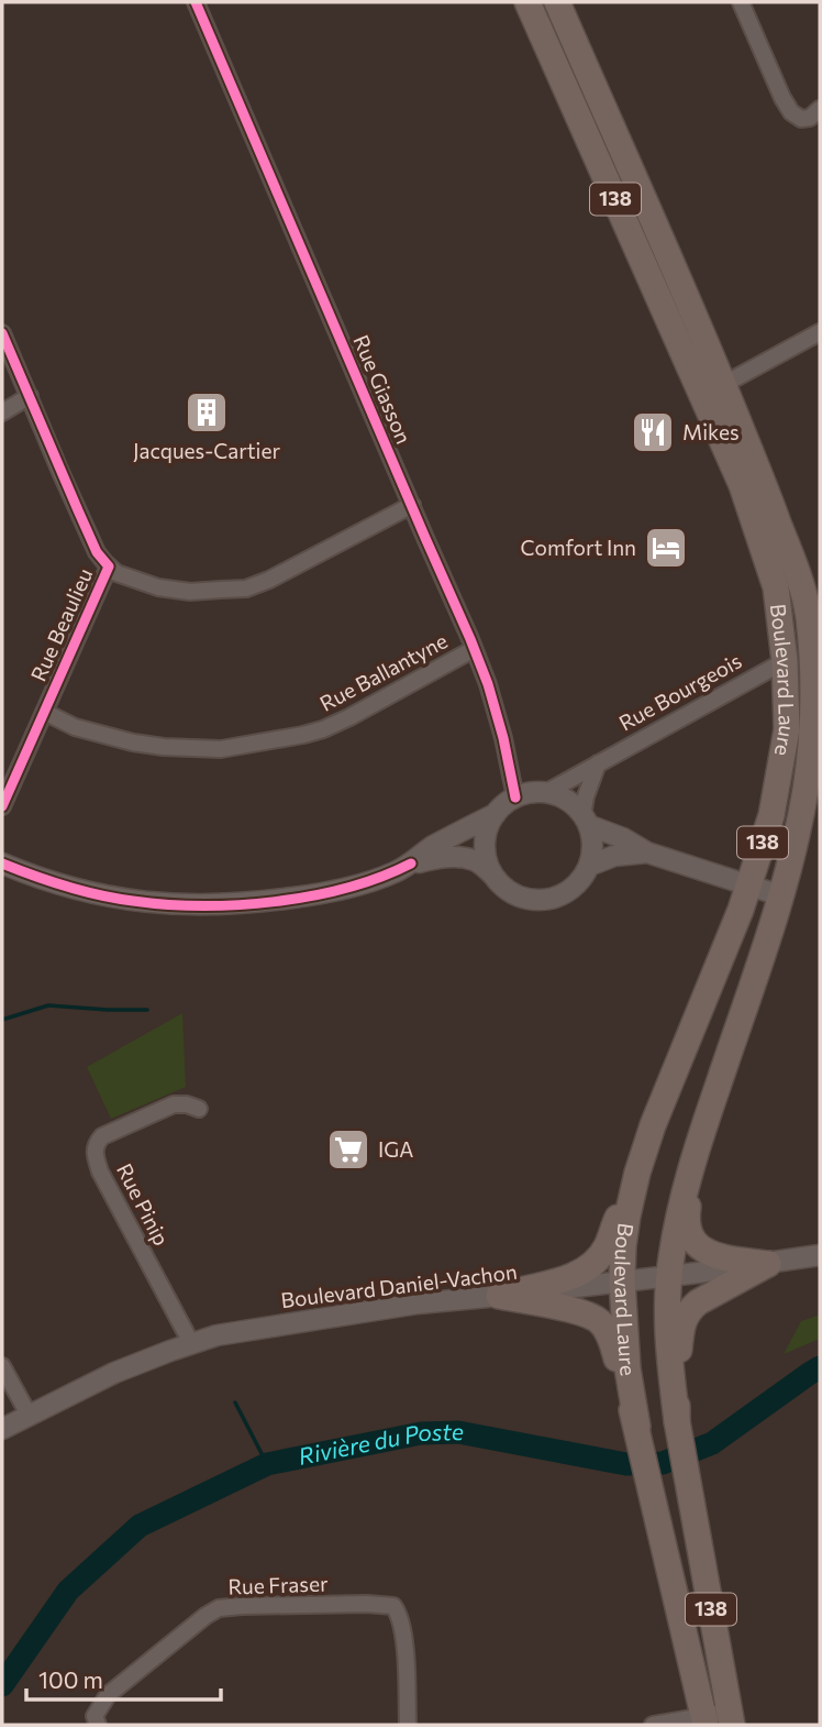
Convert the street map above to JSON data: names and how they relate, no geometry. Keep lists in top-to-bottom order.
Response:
{
  "streets": {
    "highway": ["138", "Boulevard Laure"],
    "street": [
      "Rue Giasson",
      "Rue Beaulieu",
      "Rue Ballantyne",
      "Rue Bourgeois",
      "Rue Pinip",
      "Boulevard Daniel-Vachon",
      "Rue Fraser"
    ]
  },
  "crossings": [
    ["138", "Boulevard Laure"],
    ["Rue Giasson", "Rue Ballantyne"],
    ["Rue Giasson", "Rue Bourgeois"],
    ["Rue Beaulieu", "Rue Ballantyne"],
    ["Boulevard Laure", "Rue Bourgeois"],
    ["Boulevard Laure", "Boulevard Daniel-Vachon"],
    ["Rue Pinip", "Boulevard Daniel-Vachon"]
  ],
  "water": ["Rivière du Poste"],
  "places": {
    "building": ["Jacques-Cartier"],
    "restaurant": ["Mikes"],
    "hotel": ["Comfort Inn"],
    "supermarket": ["IGA"]
  },
  "scale_bar": "100 m"
}
